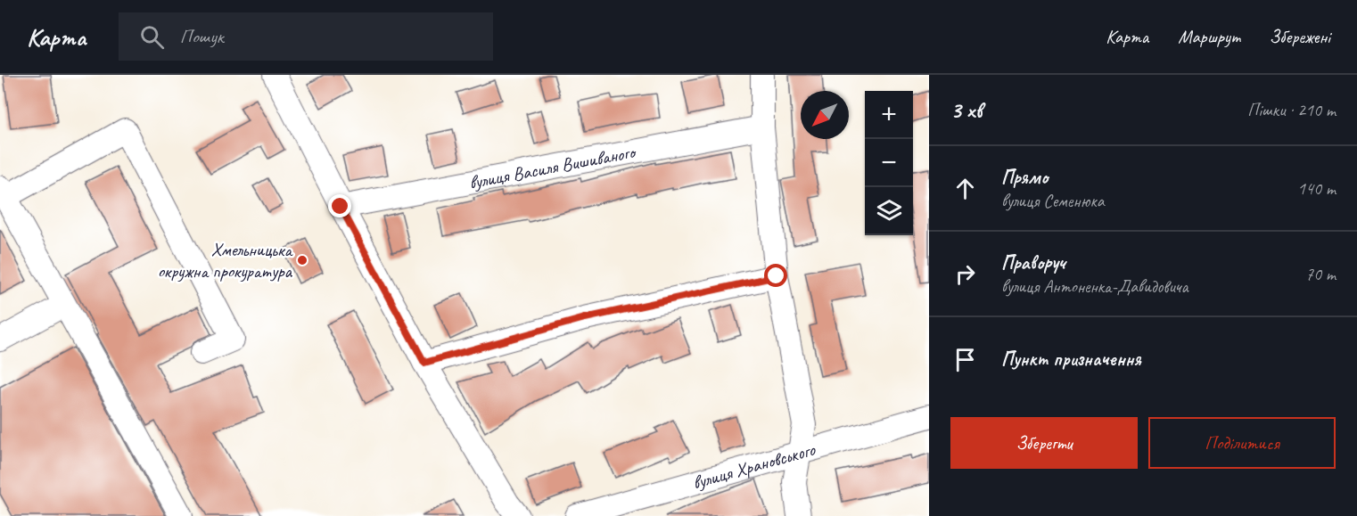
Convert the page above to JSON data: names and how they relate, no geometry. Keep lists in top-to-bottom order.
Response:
{
  "streets": {
    "street": ["вулиця Василя Вишиваного", "вулиця Храновського"]
  },
  "places": ["Хмельницька окружна прокуратура"],
  "north": "bottom left",
  "page": {
    "header": "Карта",
    "search": "Пошук",
    "nav": ["Карта", "Маршрут", "Збережені"],
    "heading": ["3 хв", "Пішки · 210 m"],
    "map_buttons": ["+", "−"],
    "list": [
      ["Прямо", "вулиця Семенюка", "140 m"],
      ["Праворуч", "вулиця Антоненка-Давидовича", "70 m"],
      "Пункт призначення"
    ],
    "buttons": ["Зберегти", "Поділитися"]
  }
}
